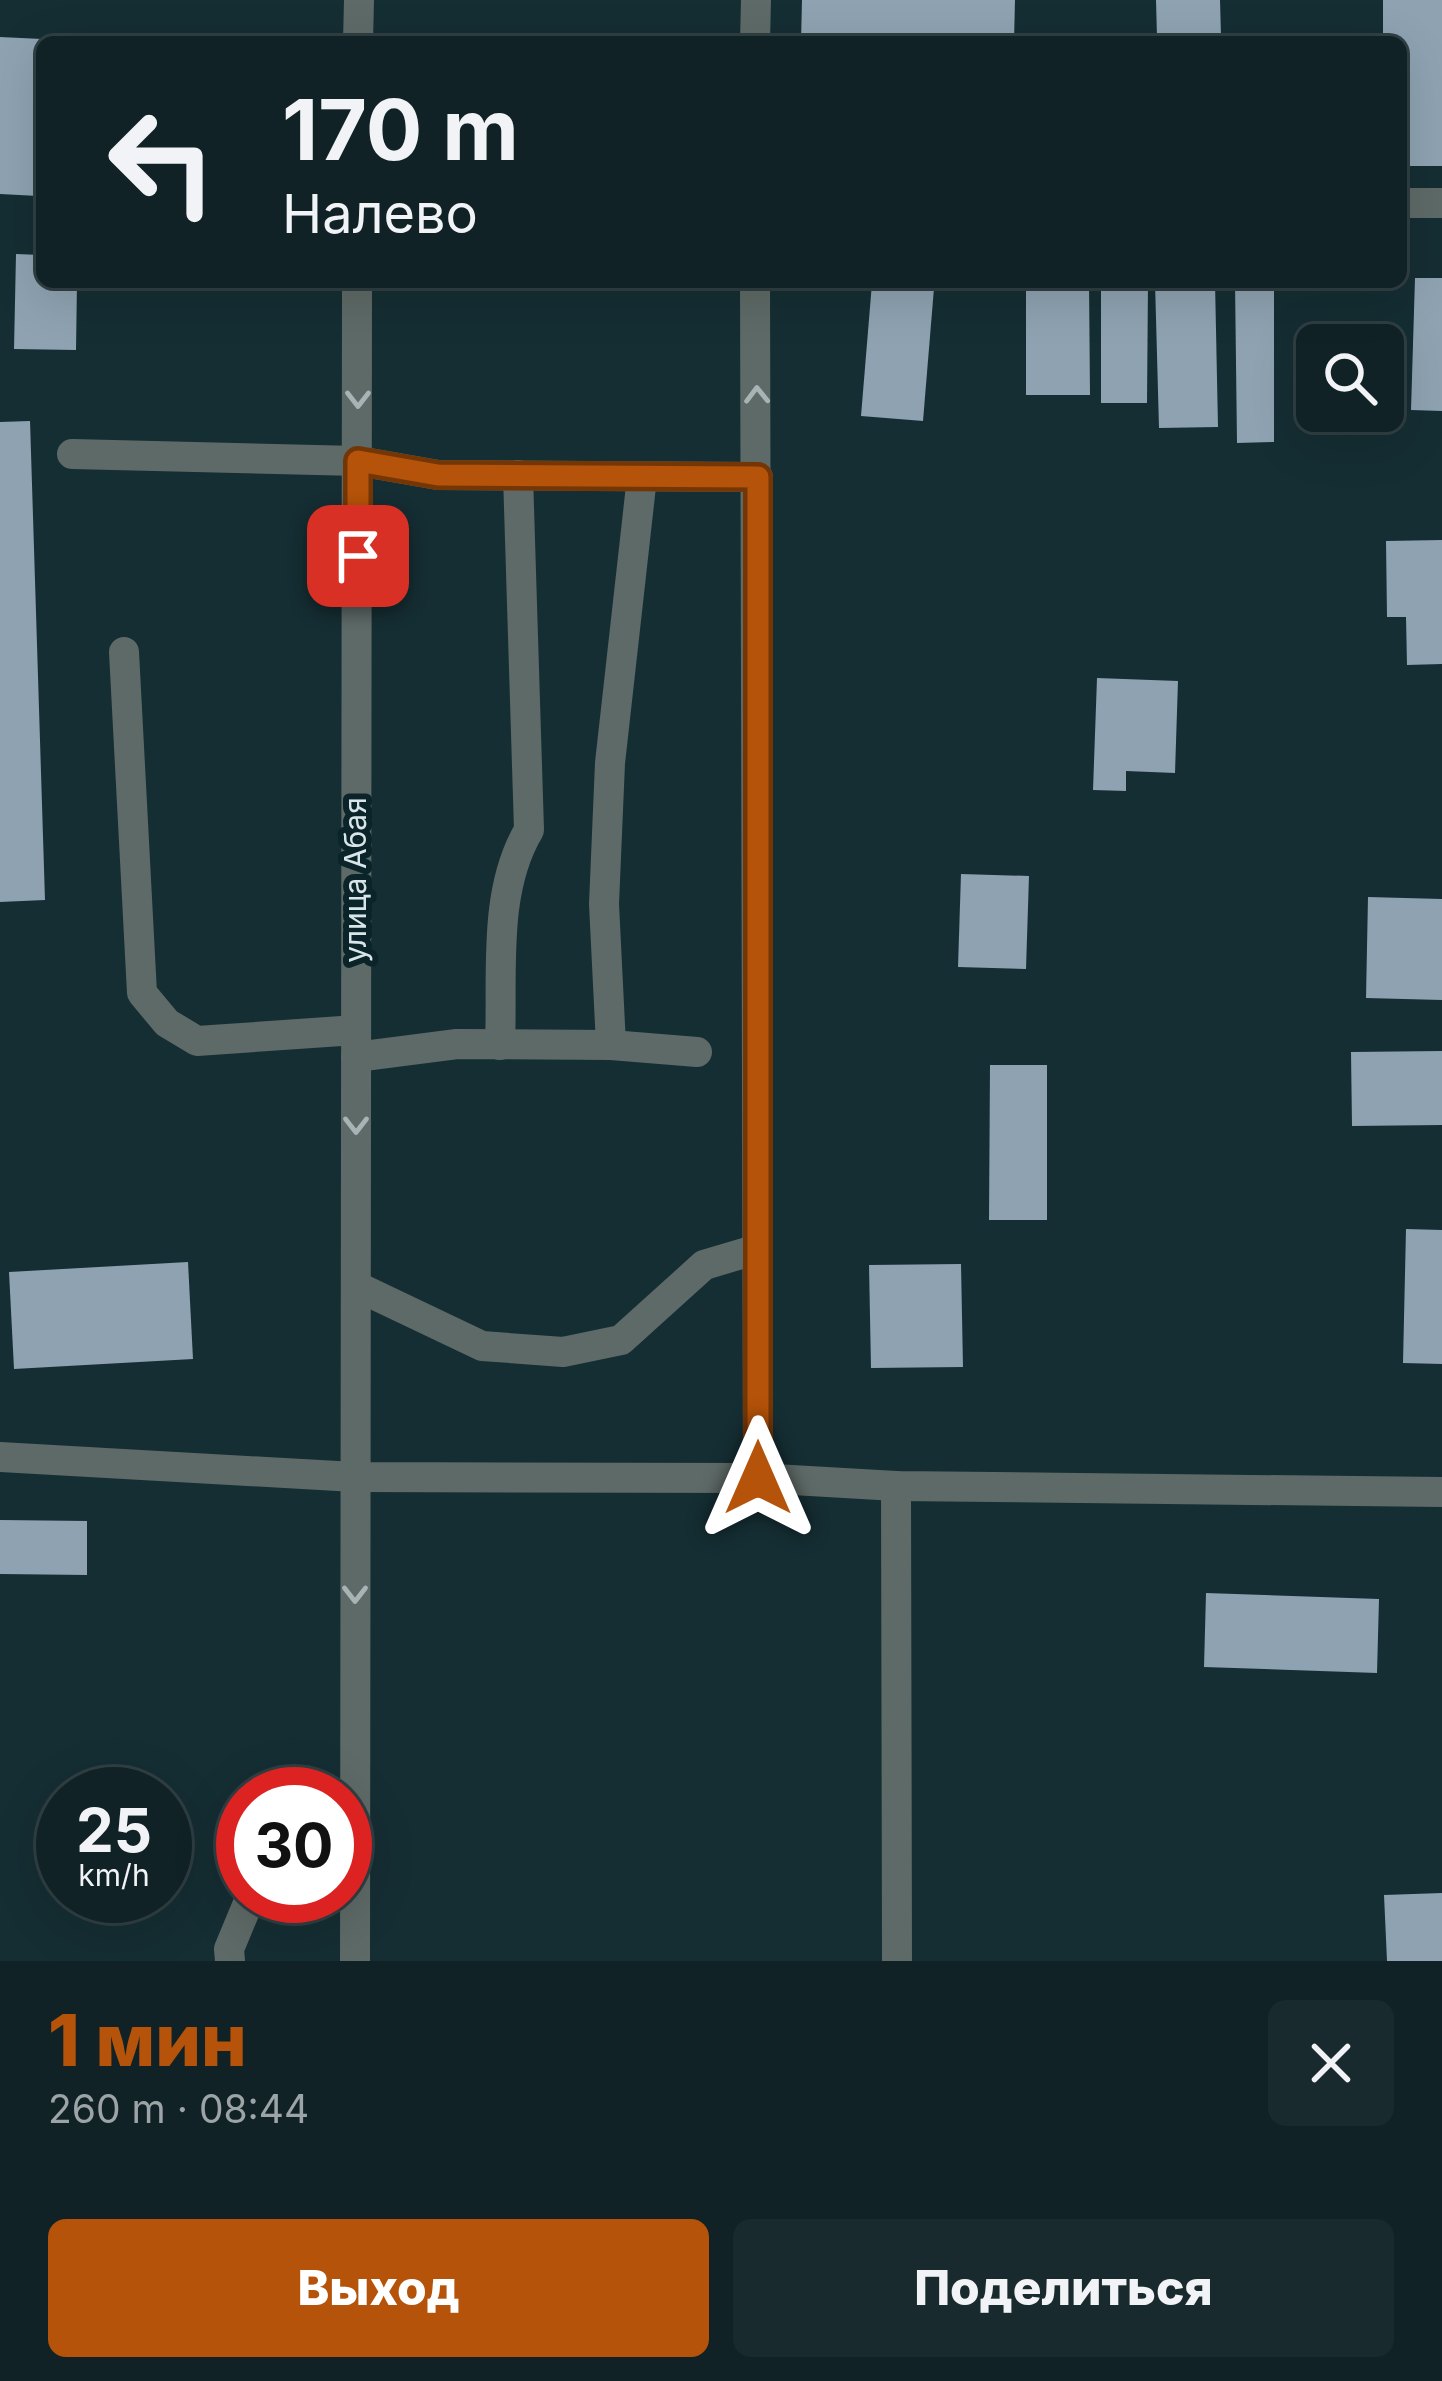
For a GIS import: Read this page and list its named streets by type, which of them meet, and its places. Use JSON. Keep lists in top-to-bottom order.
{
  "streets": {
    "street": ["улица Абая"]
  },
  "one_way": ["улица Абая"],
  "page": {
    "turn": ["170 m", "Налево"],
    "speed": "25 km/h",
    "limit": "30",
    "heading": ["1 мин", "260 m · 08:44"],
    "buttons": ["Выход", "Поделиться"]
  }
}
